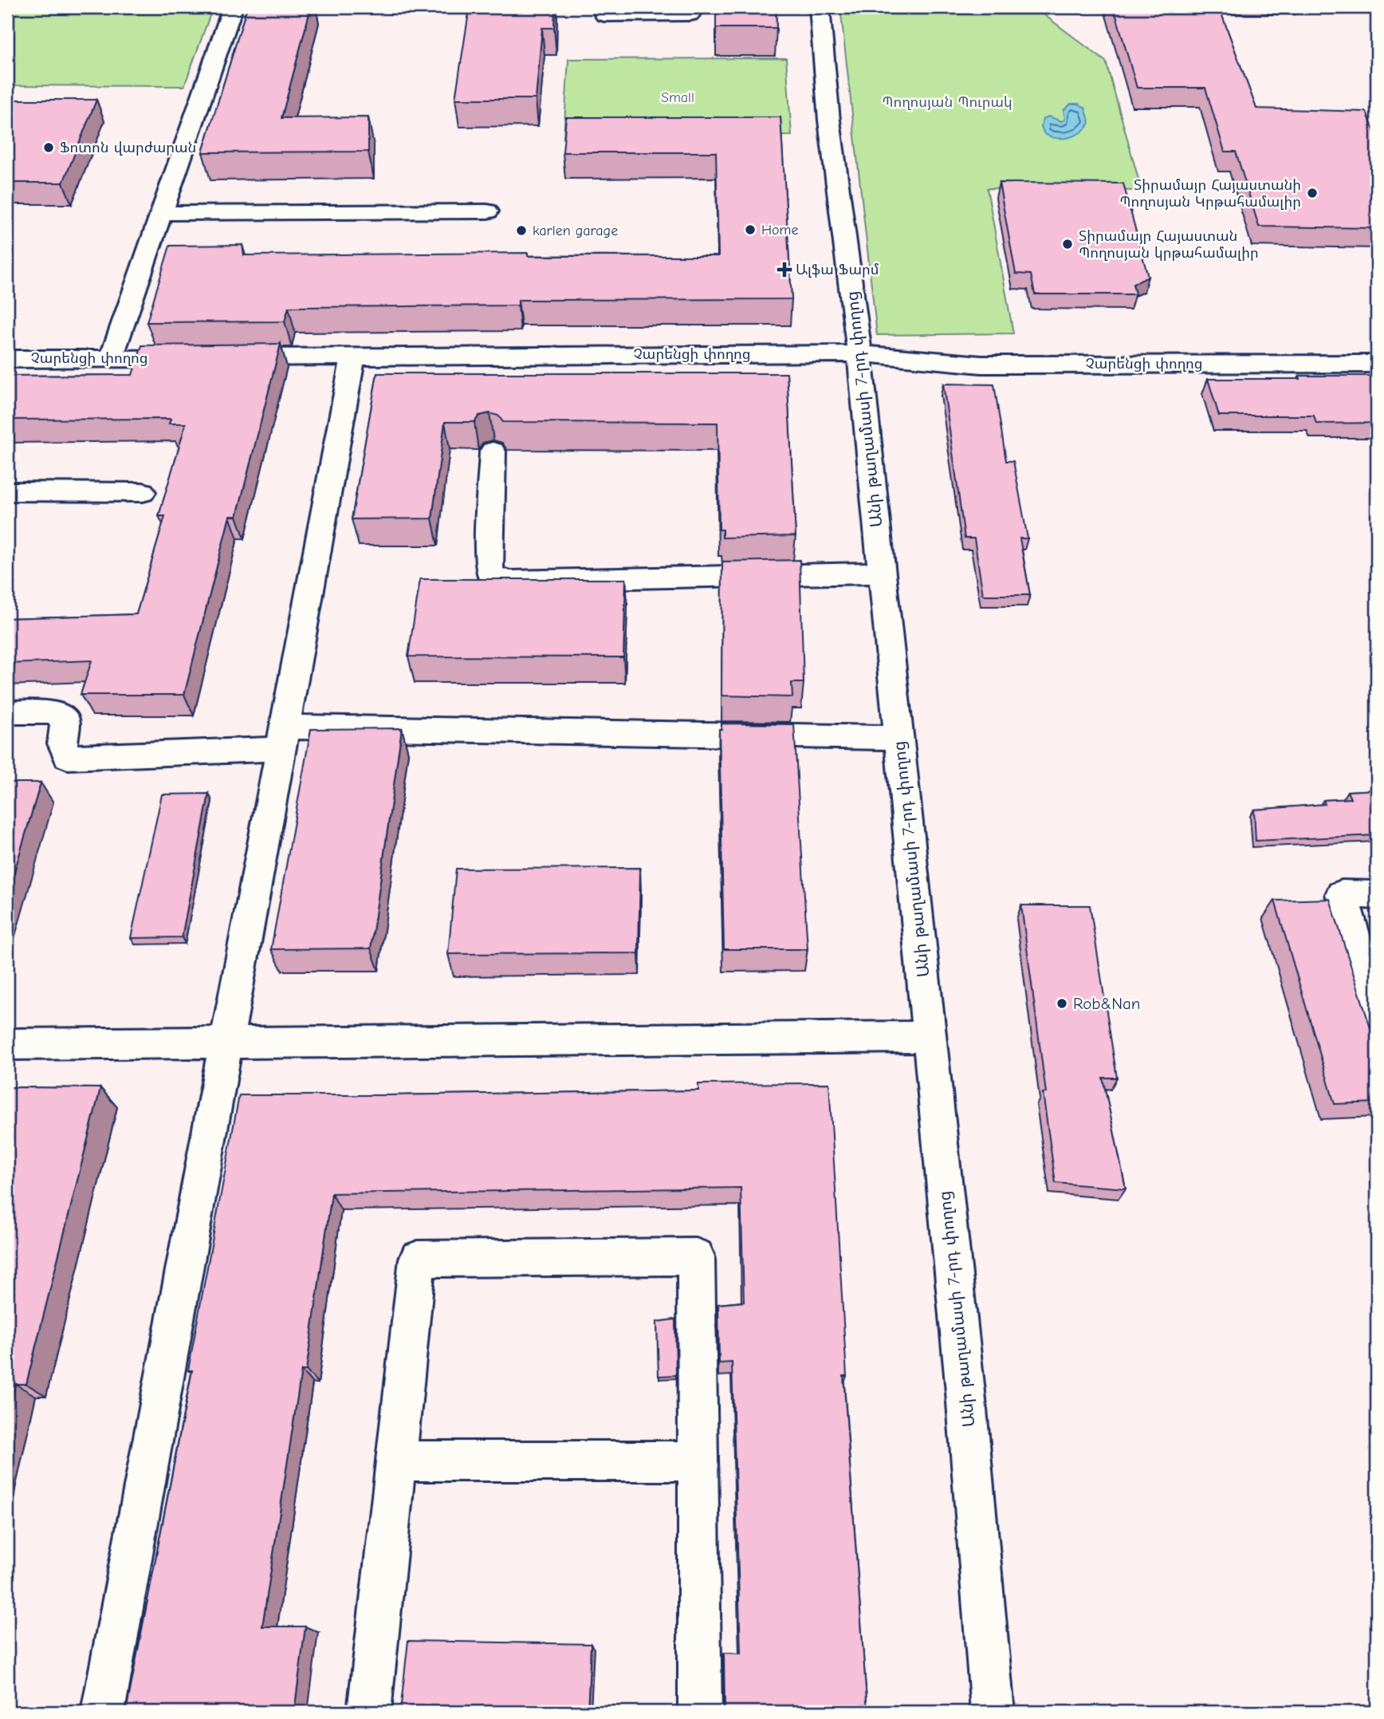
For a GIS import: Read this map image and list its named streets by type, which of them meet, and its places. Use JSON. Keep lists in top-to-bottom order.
{
  "streets": {
    "street": ["Չարենցի փողոց", "Անի թաղամասի 7-րդ փողոց"]
  },
  "crossings": [
    ["Չարենցի փողոց", "Անի թաղամասի 7-րդ փողոց"]
  ],
  "parks": ["Small", "Պողոսյան Պուրակ"],
  "places": {
    "other": [
      "Ֆոտոն վարժարան",
      "Տիրամայր Հայաստանի Պողոսյան Կրթահամալիր",
      "Home",
      "karlen garage",
      "Տիրամայր Հայաստան Պողոսյան կրթահամալիր",
      "Rob&Nan"
    ],
    "health": ["Ալֆա Ֆարմ"]
  }
}
